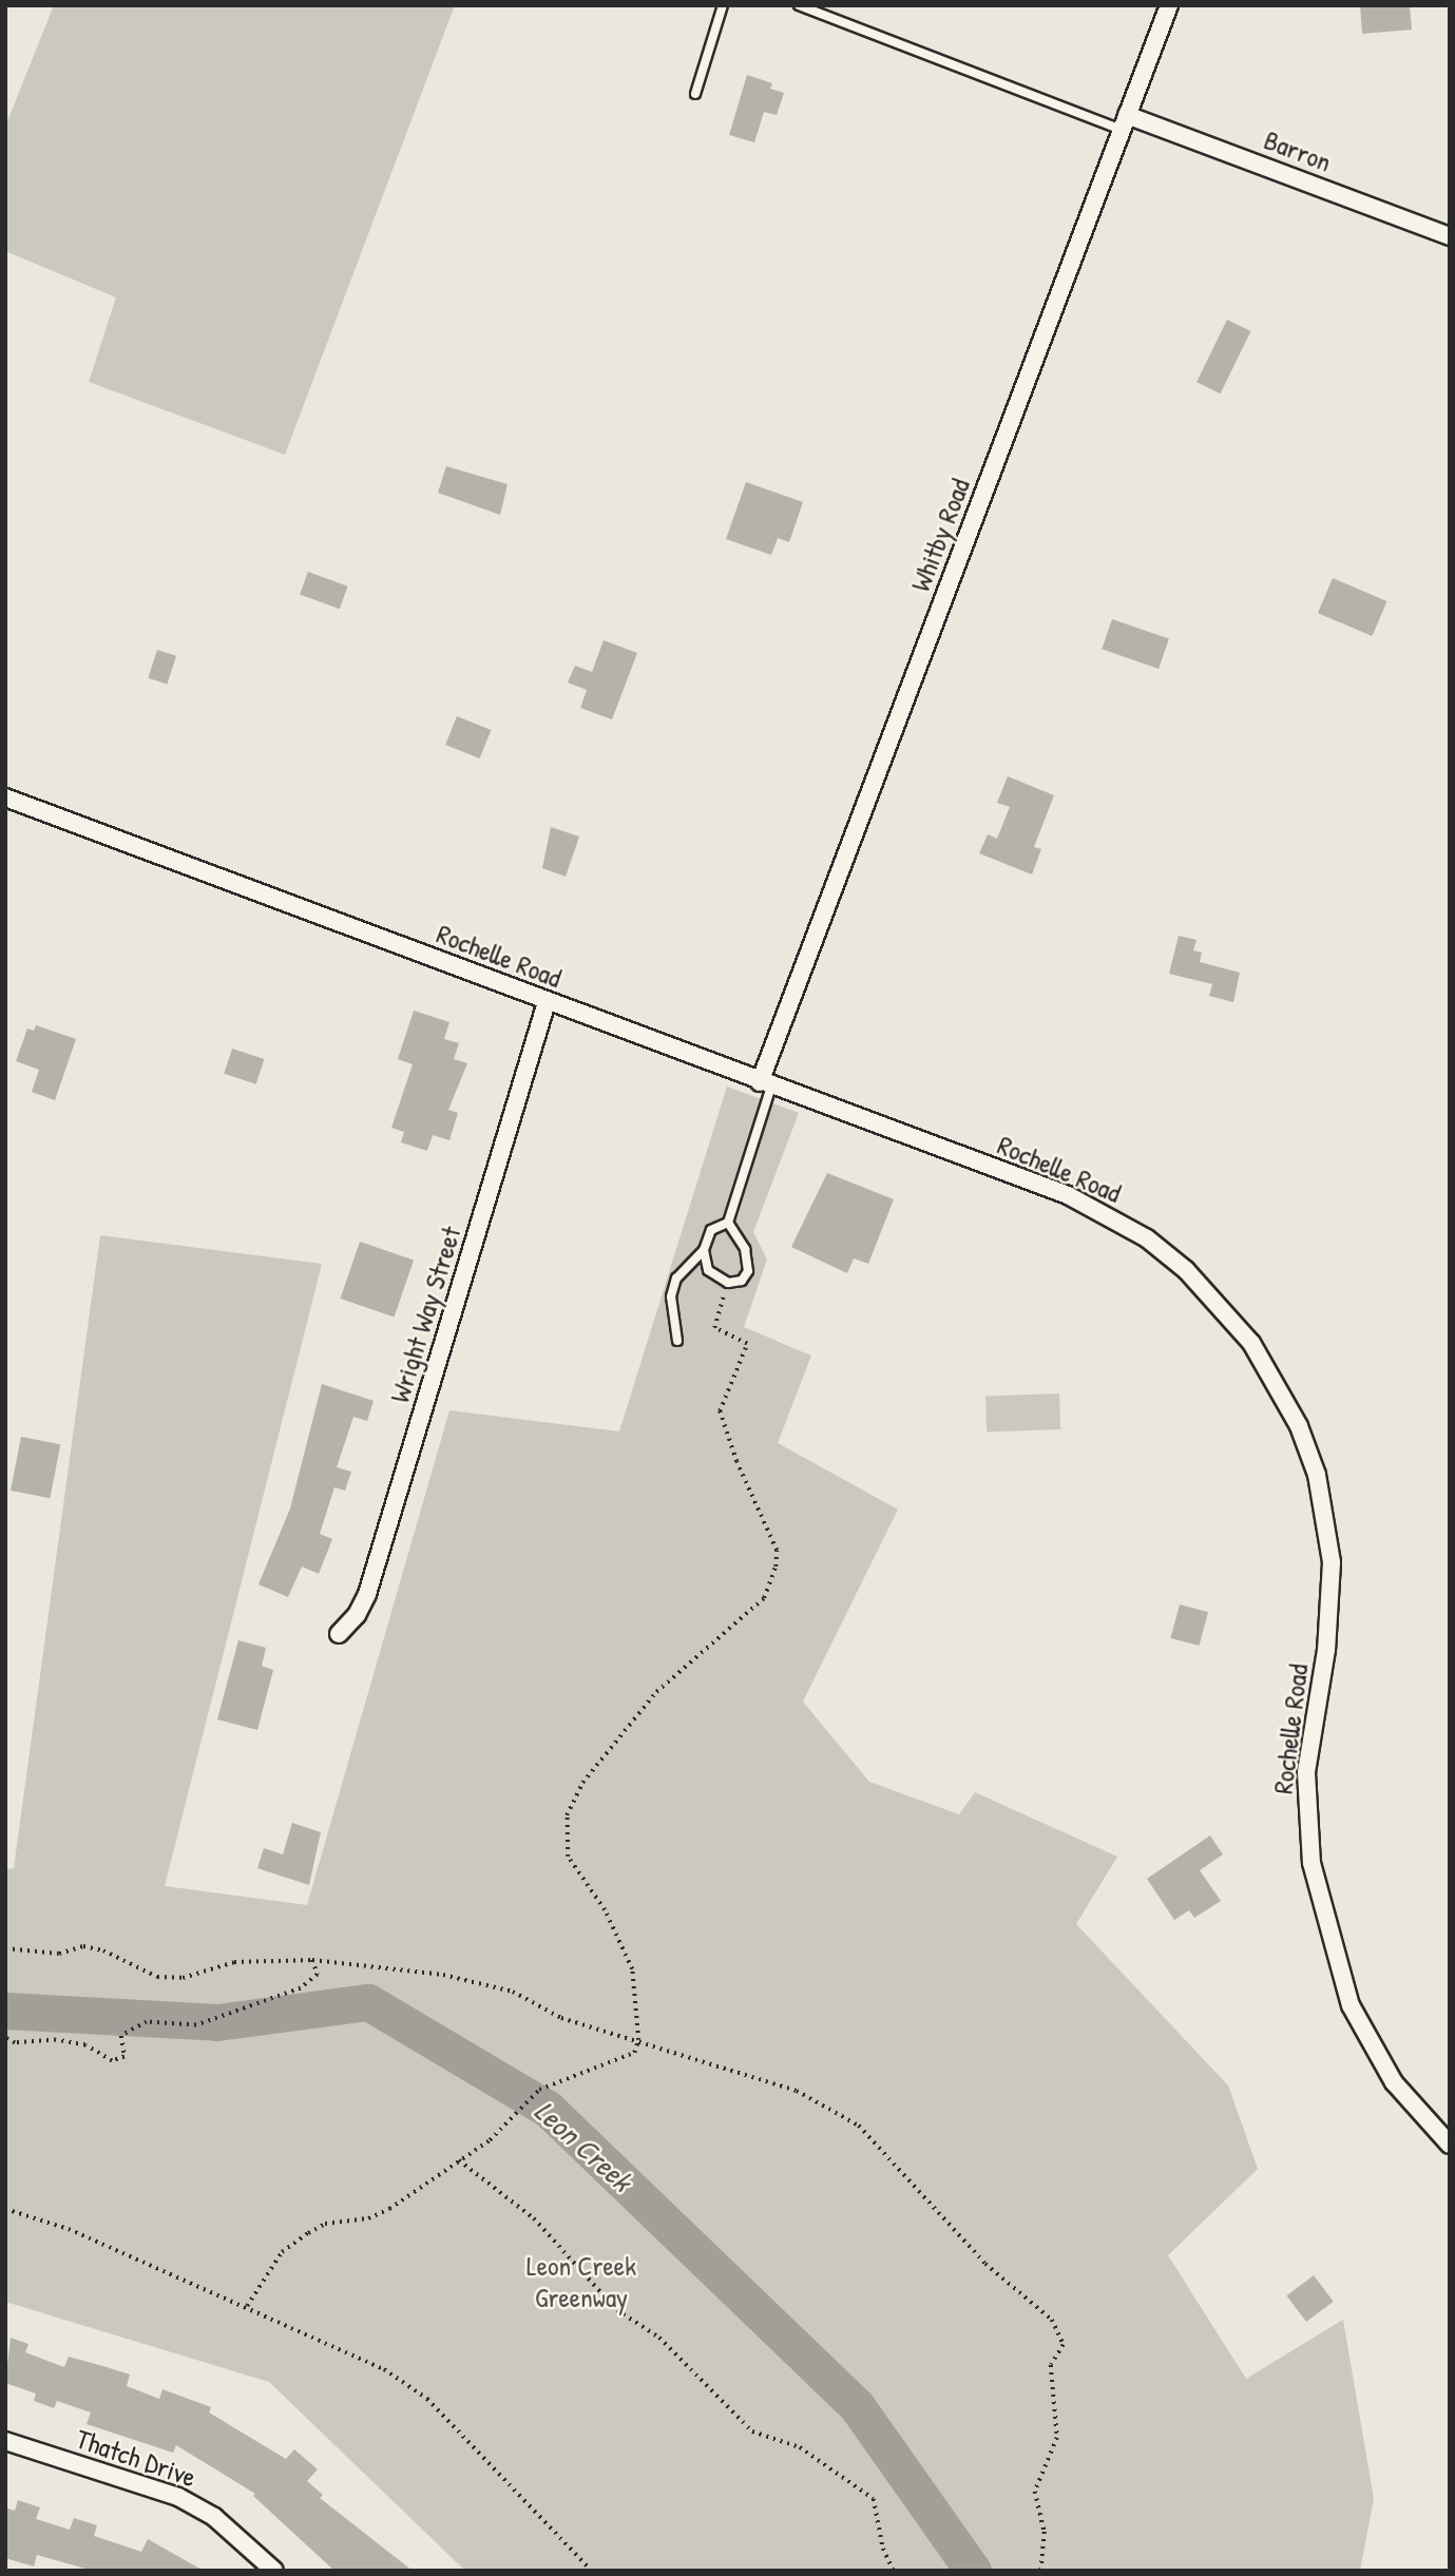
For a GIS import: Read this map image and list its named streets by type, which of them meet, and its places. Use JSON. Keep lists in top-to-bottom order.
{
  "streets": {
    "street": [
      "Barron",
      "Whitby Road",
      "Rochelle Road",
      "Wright Way Street",
      "Thatch Drive"
    ]
  },
  "crossings": [
    ["Barron", "Whitby Road"],
    ["Whitby Road", "Rochelle Road"],
    ["Rochelle Road", "Wright Way Street"]
  ],
  "water": ["Leon Creek"],
  "parks": ["Leon Creek Greenway"]
}
